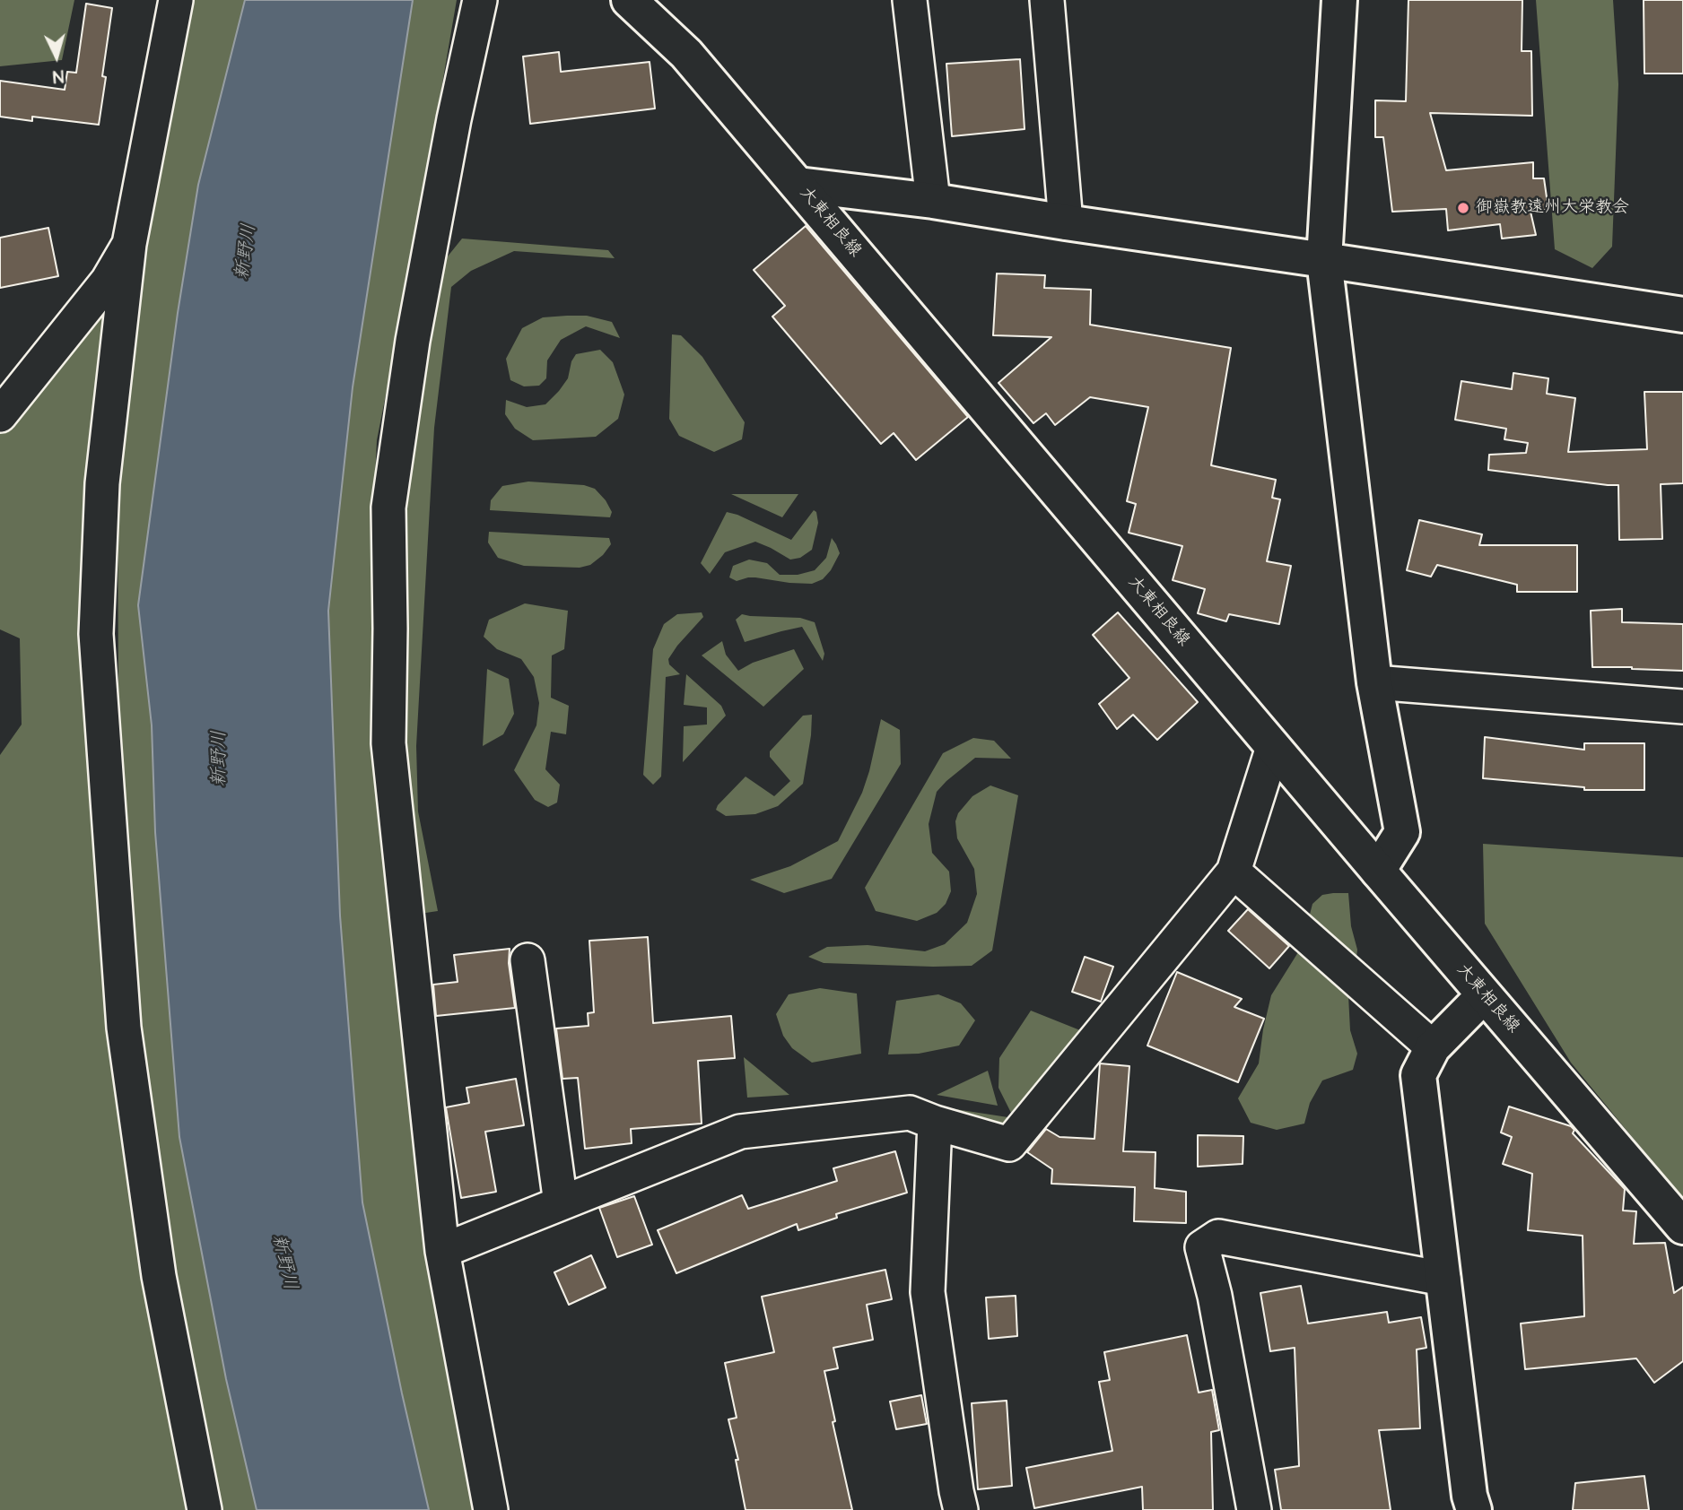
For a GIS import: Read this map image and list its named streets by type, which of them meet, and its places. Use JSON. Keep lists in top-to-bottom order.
{
  "streets": {
    "street": ["大東相良線"]
  },
  "water": ["新野川"],
  "places": ["御嶽教遠州大栄教会"],
  "north": "bottom"
}
